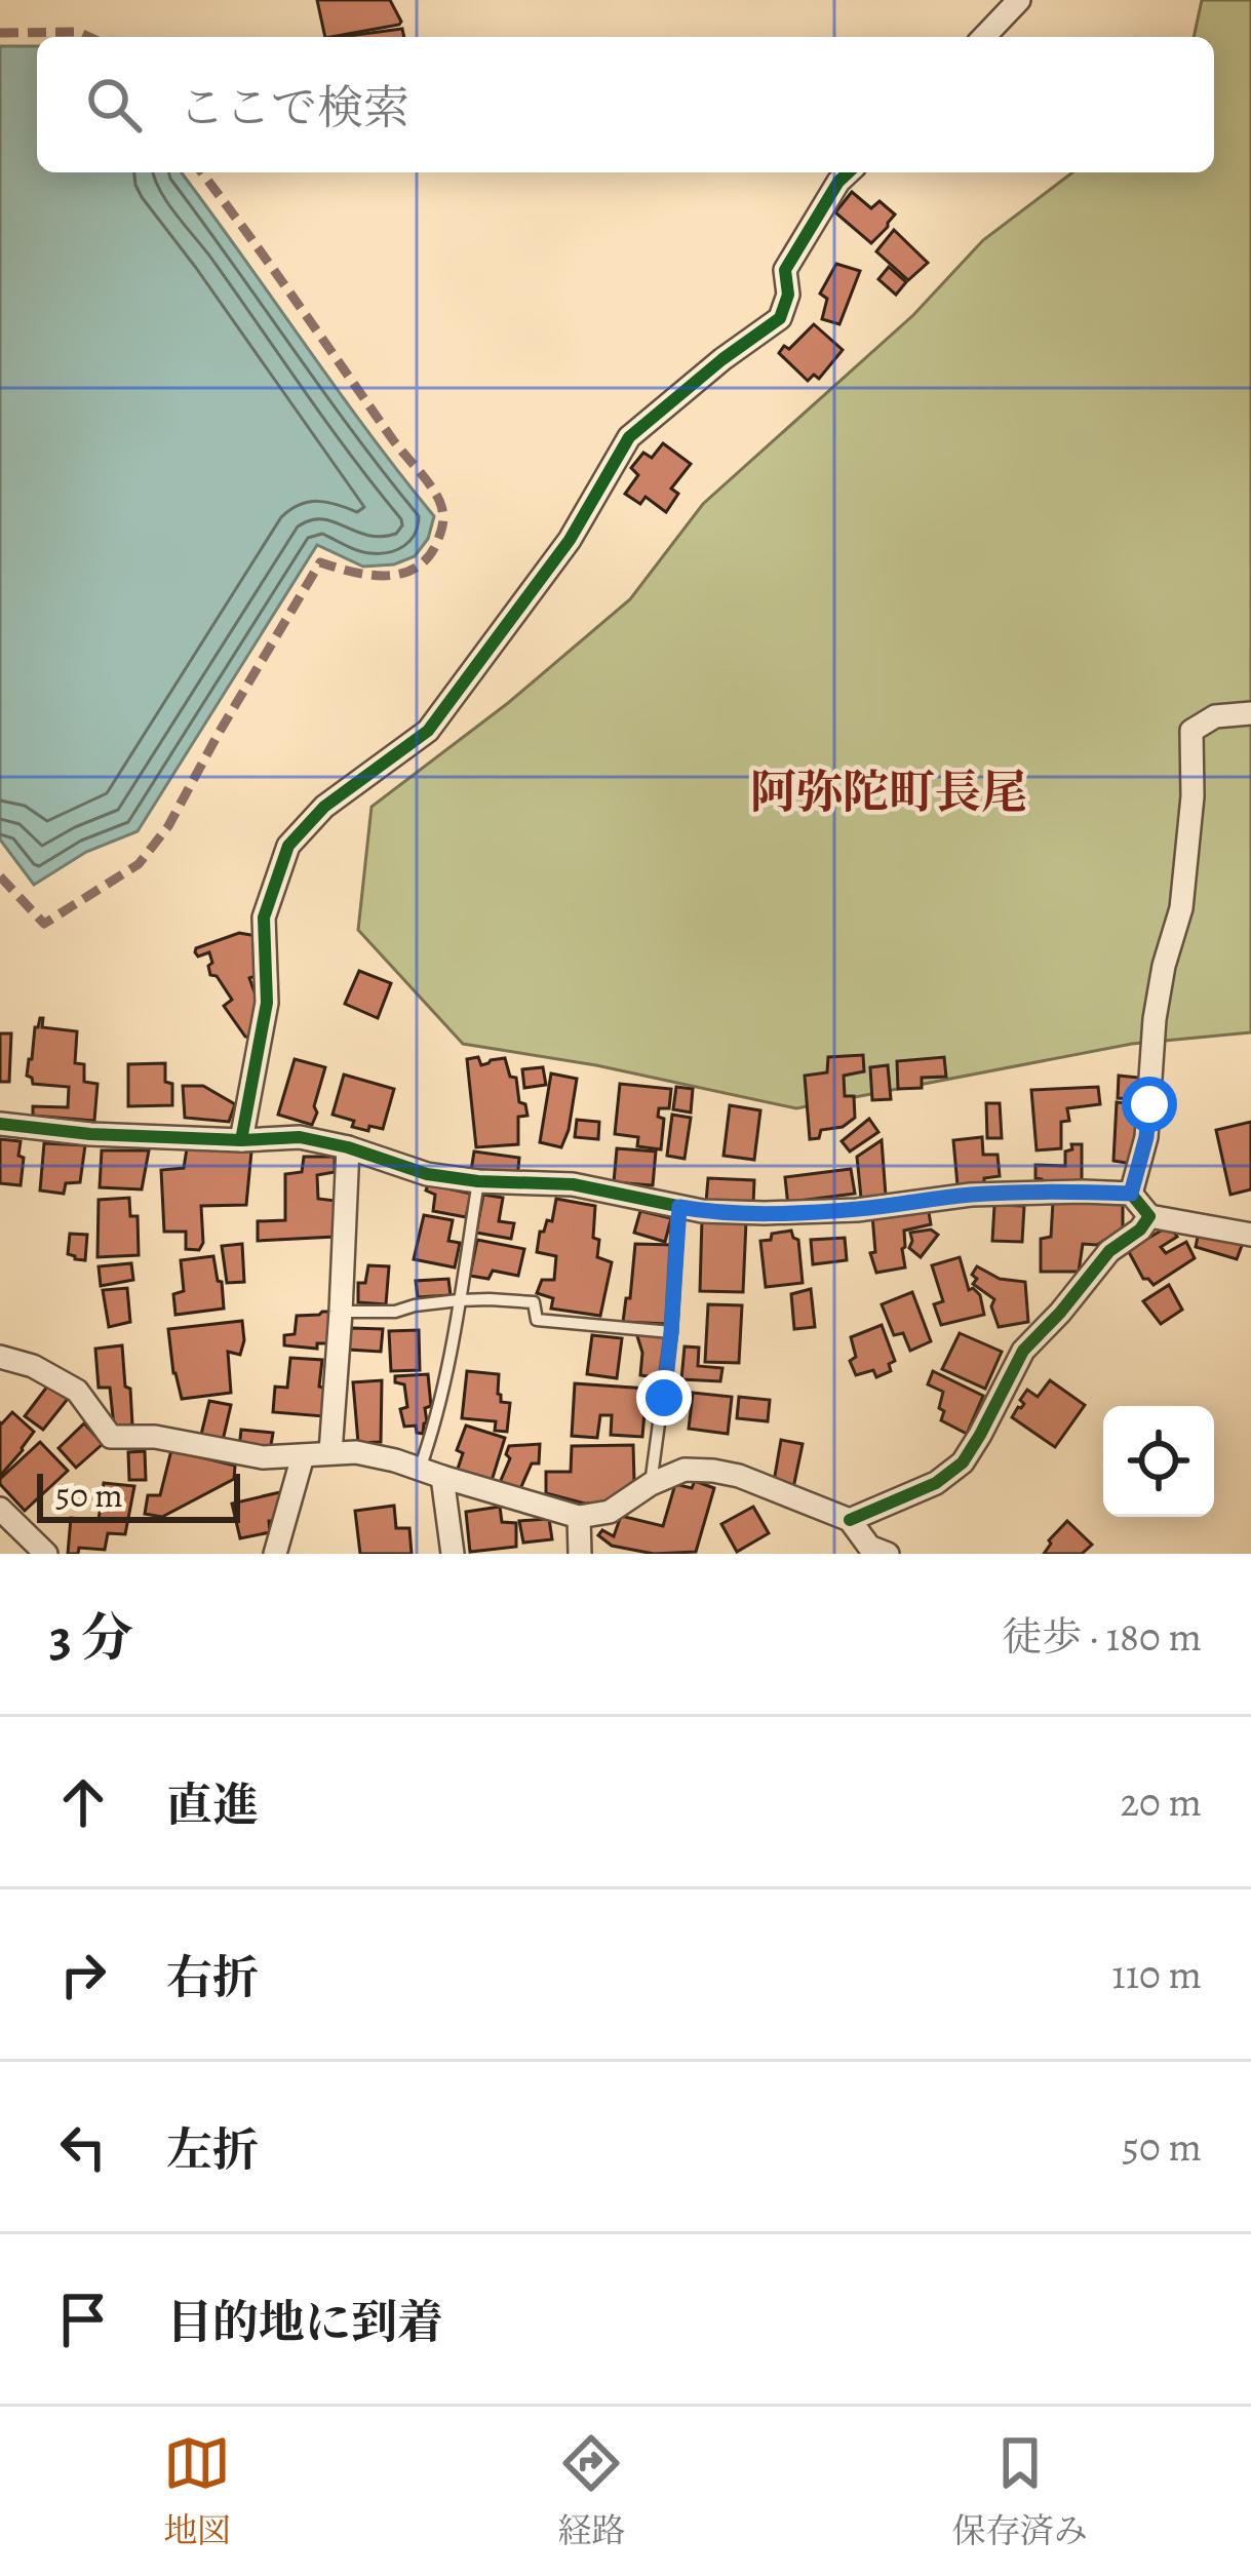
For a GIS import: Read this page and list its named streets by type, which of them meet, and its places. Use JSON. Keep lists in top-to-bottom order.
{
  "districts": ["阿弥陀町長尾"],
  "scale_bar": "50 m",
  "page": {
    "search": "ここで検索",
    "scale": "50 m",
    "heading": ["3 分", "徒歩 · 180 m"],
    "list": [
      ["直進", "20 m"],
      ["右折", "110 m"],
      ["左折", "50 m"],
      "目的地に到着"
    ],
    "nav": ["地図", "経路", "保存済み"]
  }
}
